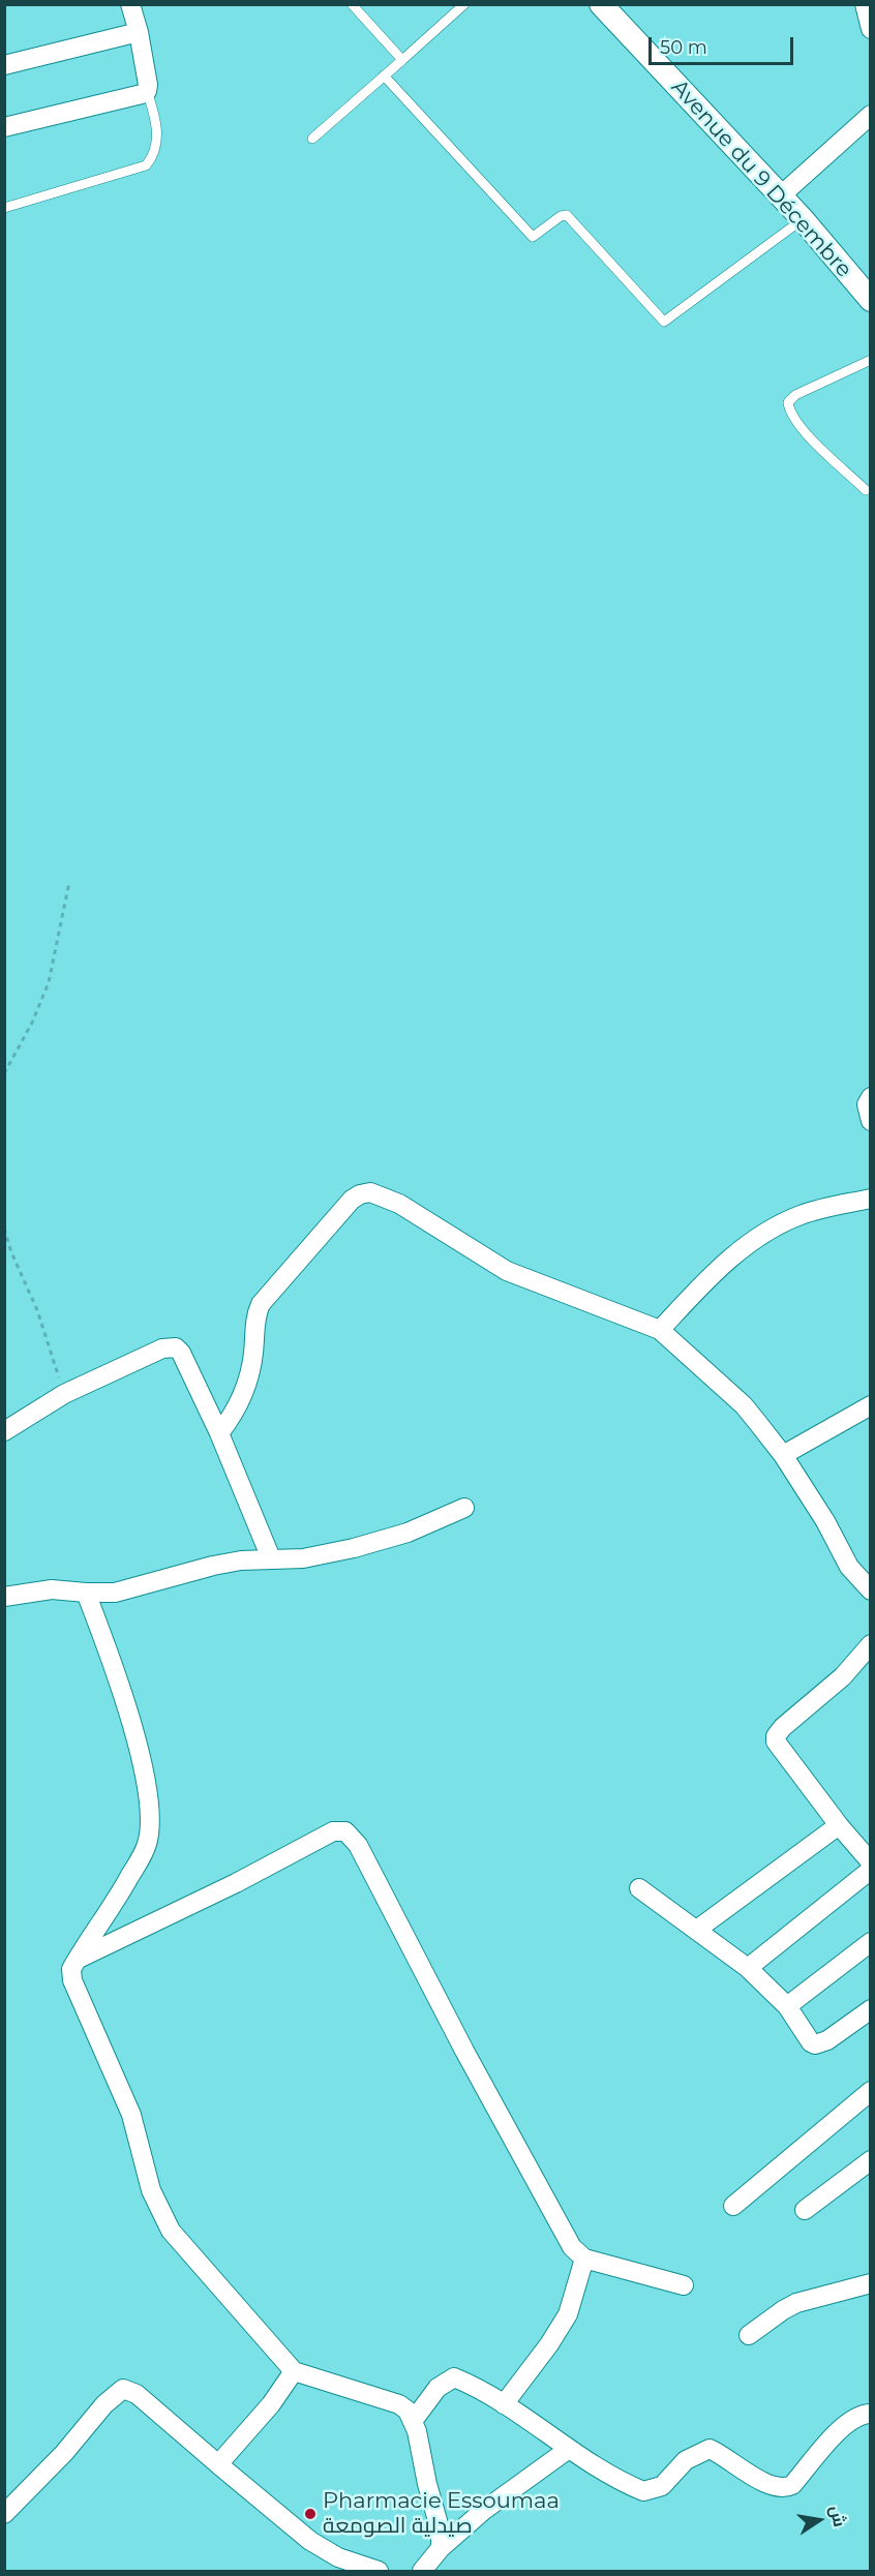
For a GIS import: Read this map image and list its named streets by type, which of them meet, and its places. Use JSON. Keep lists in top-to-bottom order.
{
  "streets": {
    "street": ["Avenue du 9 Décembre"]
  },
  "places": ["Pharmacie Essoumaa صيدلية الصومعة"],
  "scale_bar": "50 m",
  "north": "right"
}
